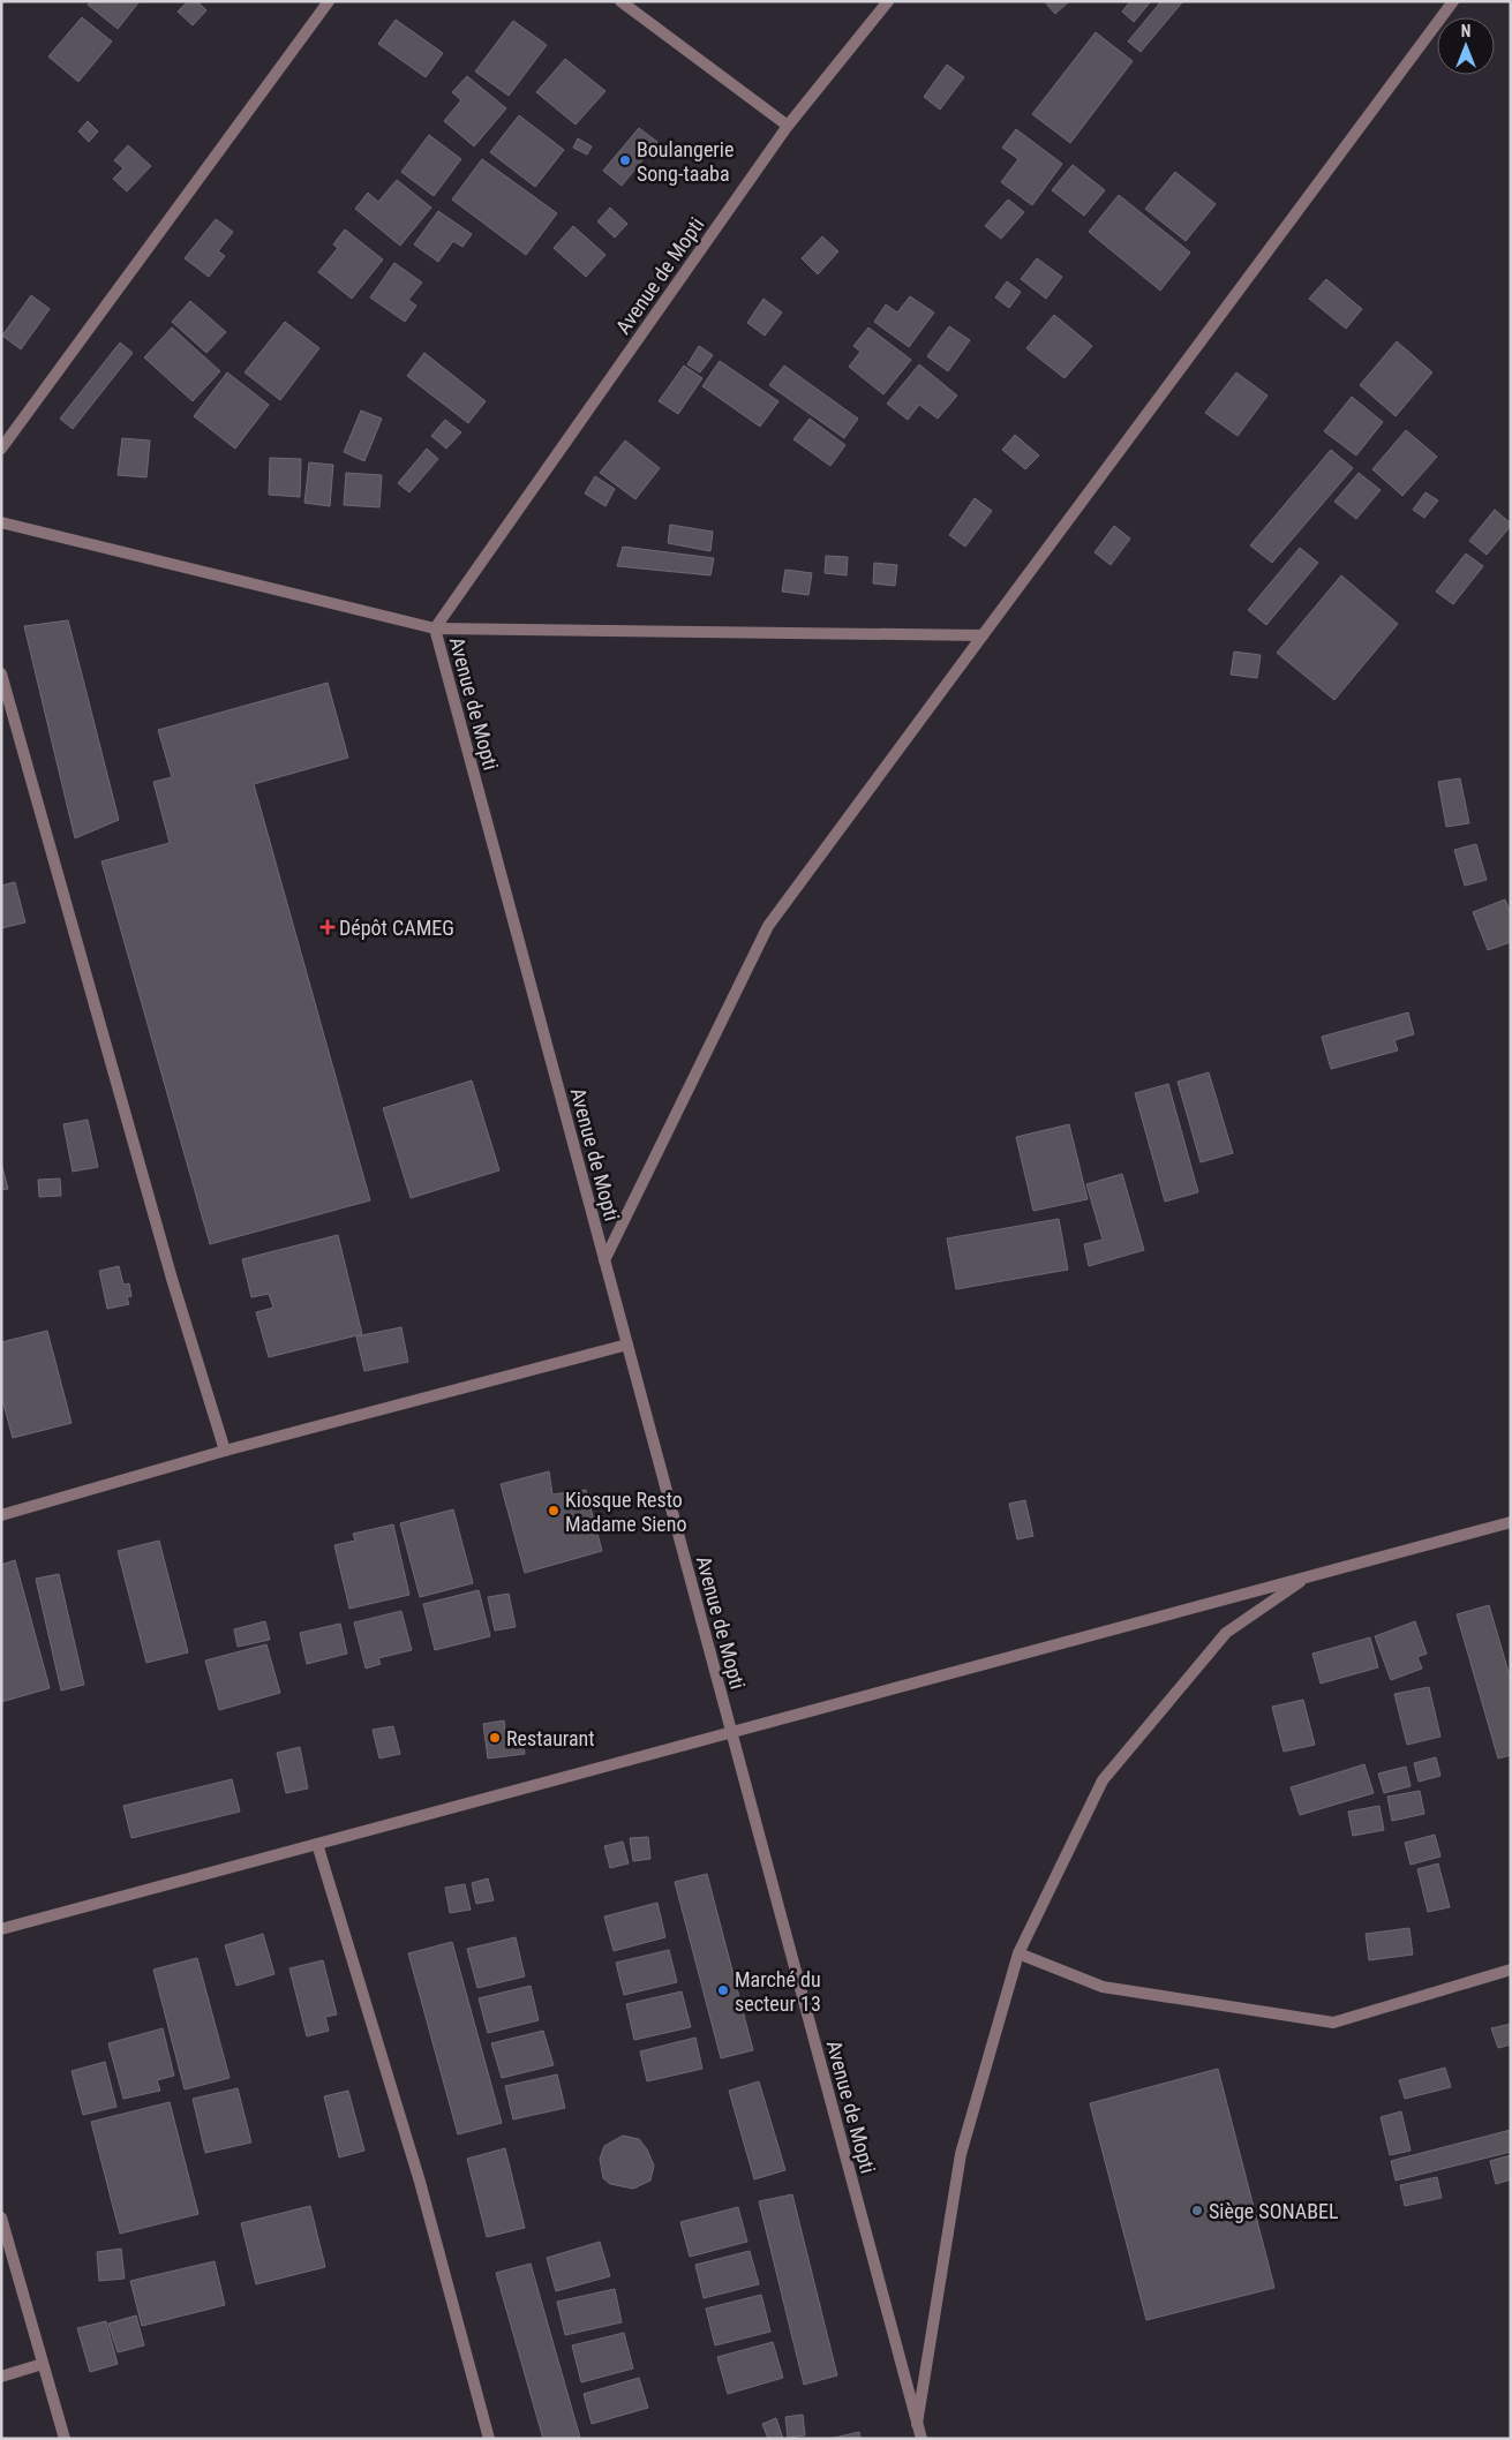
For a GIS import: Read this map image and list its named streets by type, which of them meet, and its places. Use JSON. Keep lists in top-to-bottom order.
{
  "streets": {
    "street": ["Avenue de Mopti"]
  },
  "places": {
    "other": [
      "Boulangerie Song-taaba",
      "Kiosque Resto Madame Sieno",
      "Restaurant",
      "Marché du secteur 13",
      "Siège SONABEL"
    ],
    "health": ["Dépôt CAMEG"]
  },
  "north": "top"
}
